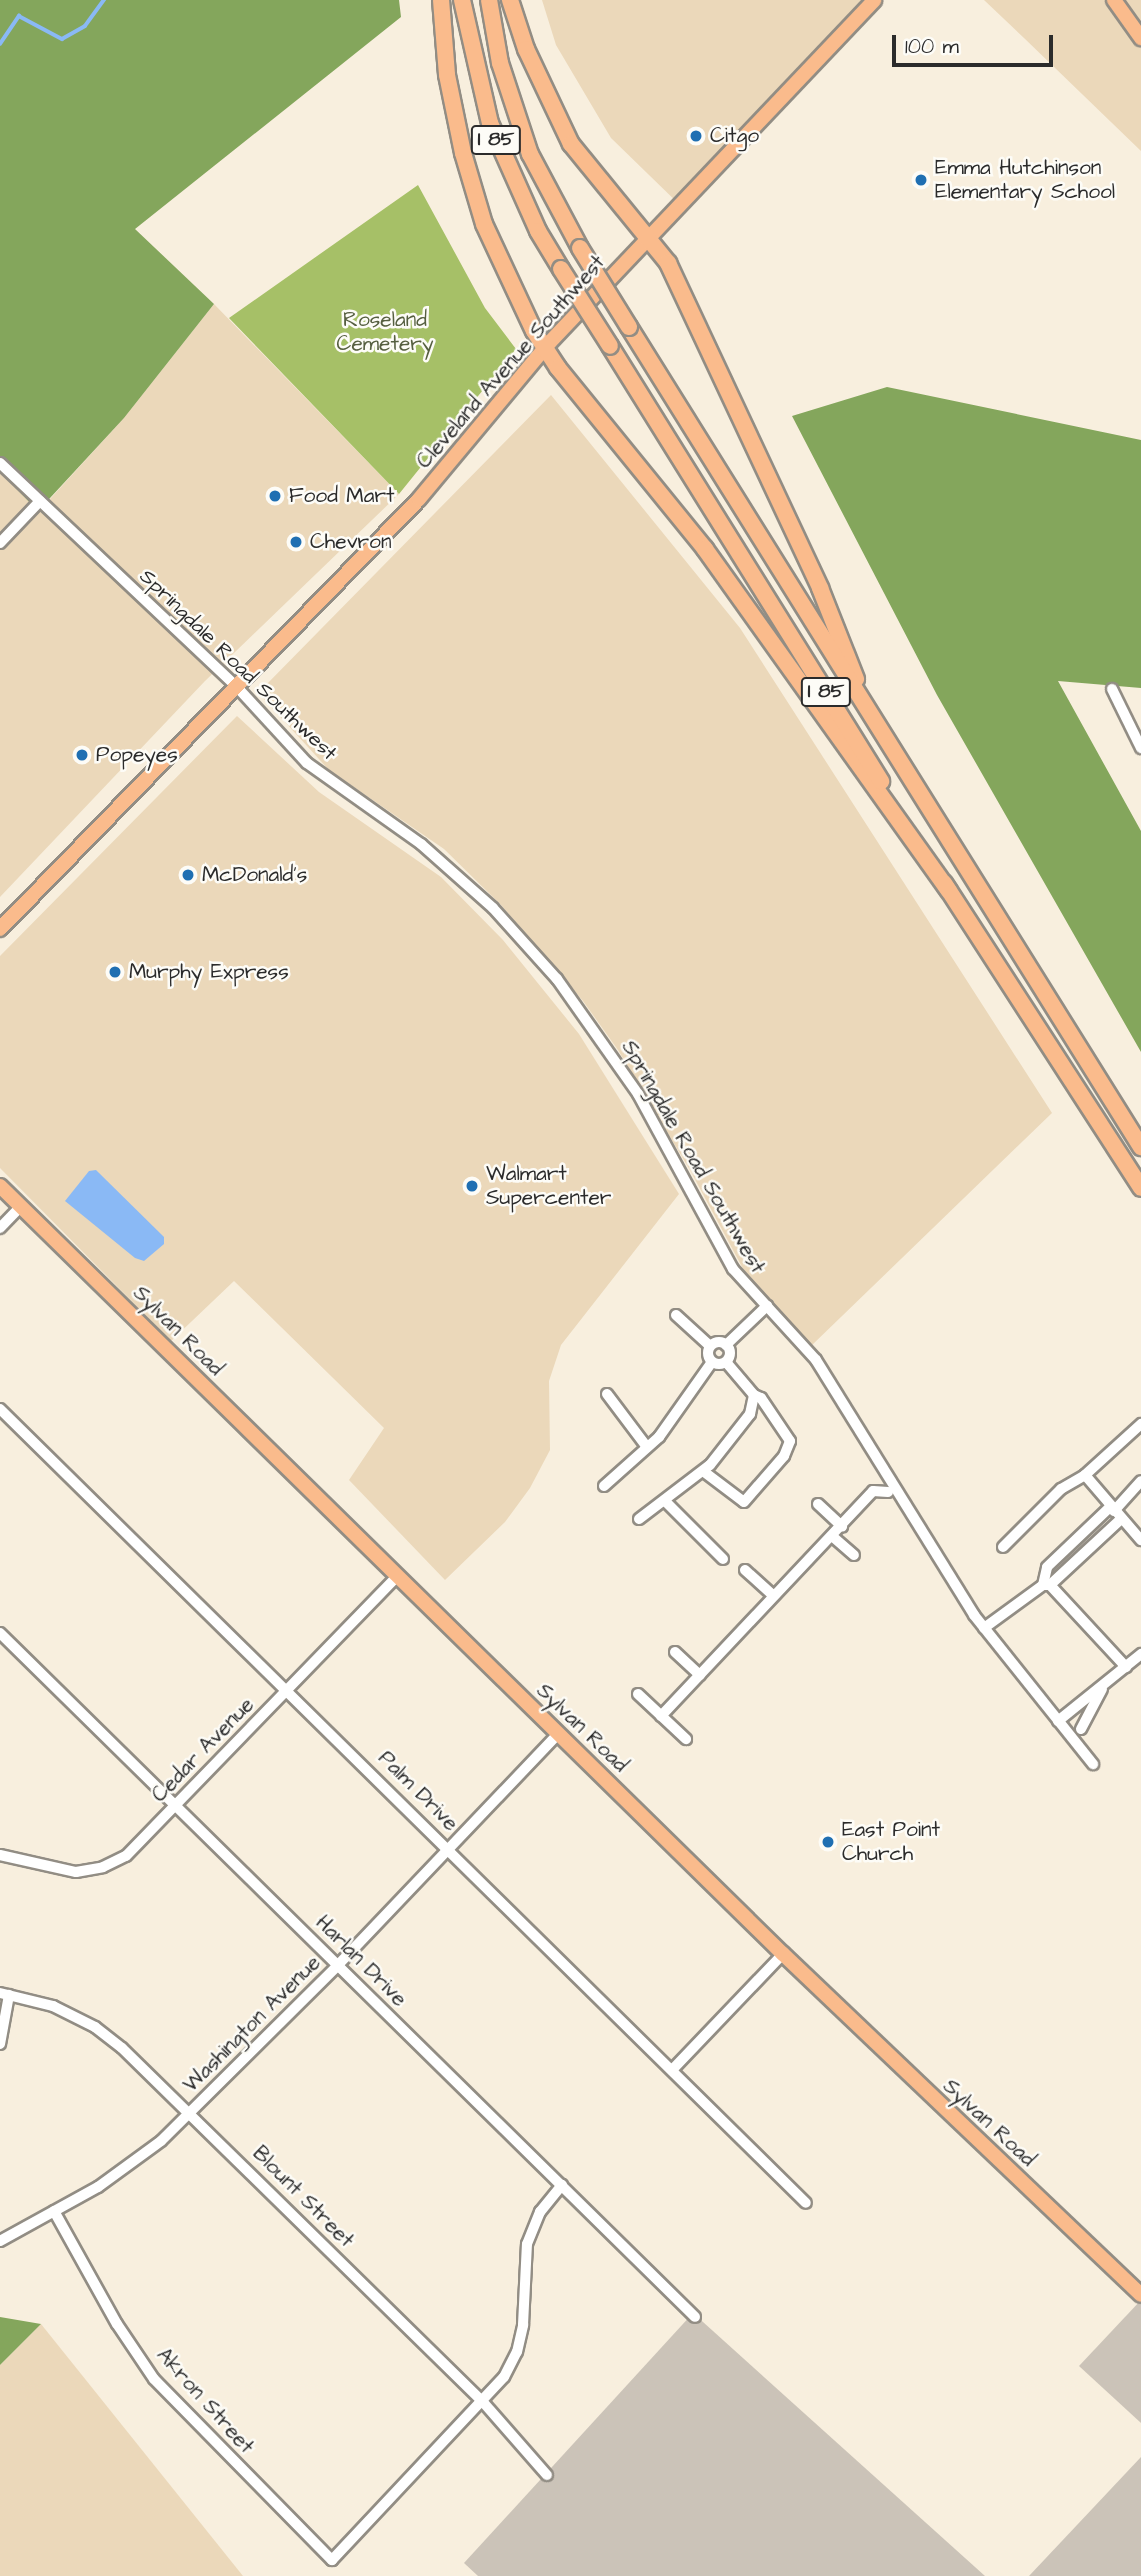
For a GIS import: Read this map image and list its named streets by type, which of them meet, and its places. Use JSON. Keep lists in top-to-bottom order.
{
  "streets": {
    "highway": ["I 85"],
    "main road": ["Cleveland Avenue Southwest", "Sylvan Road"],
    "street": [
      "Springdale Road Southwest",
      "Cedar Avenue",
      "Palm Drive",
      "Harlan Drive",
      "Washington Avenue",
      "Blount Street",
      "Akron Street"
    ]
  },
  "crossings": [
    ["Cleveland Avenue Southwest", "Springdale Road Southwest"],
    ["Sylvan Road", "Cedar Avenue"],
    ["Sylvan Road", "Washington Avenue"],
    ["Cedar Avenue", "Palm Drive"],
    ["Cedar Avenue", "Harlan Drive"],
    ["Palm Drive", "Washington Avenue"],
    ["Harlan Drive", "Washington Avenue"],
    ["Washington Avenue", "Blount Street"],
    ["Washington Avenue", "Akron Street"],
    ["Blount Street", "Akron Street"]
  ],
  "parks": ["Roseland Cemetery"],
  "places": [
    "Citgo",
    "Emma Hutchinson Elementary School",
    "Food Mart",
    "Chevron",
    "Popeyes",
    "McDonald's",
    "Murphy Express",
    "Walmart Supercenter",
    "East Point Church"
  ],
  "scale_bar": "100 m"
}
